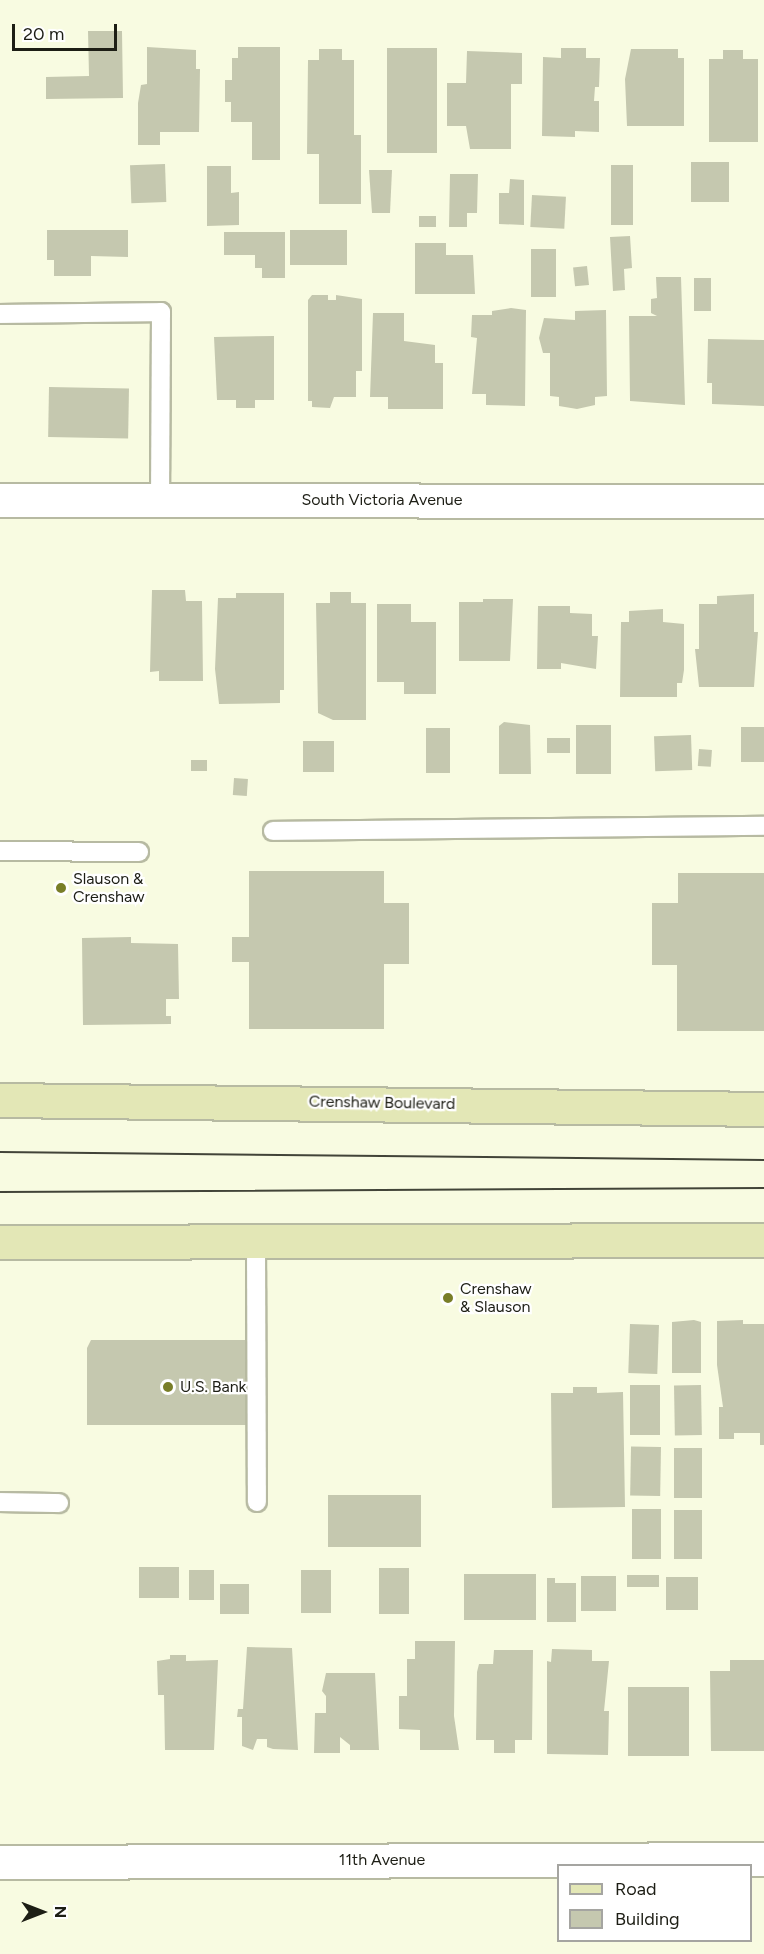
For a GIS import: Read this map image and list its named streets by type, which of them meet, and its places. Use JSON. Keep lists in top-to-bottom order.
{
  "streets": {
    "main road": ["Crenshaw Boulevard"],
    "street": ["South Victoria Avenue", "11th Avenue"]
  },
  "places": ["Slauson & Crenshaw", "Crenshaw & Slauson", "U.S. Bank"],
  "legend": ["Road", "Building"],
  "scale_bar": "20 m",
  "north": "right"
}
